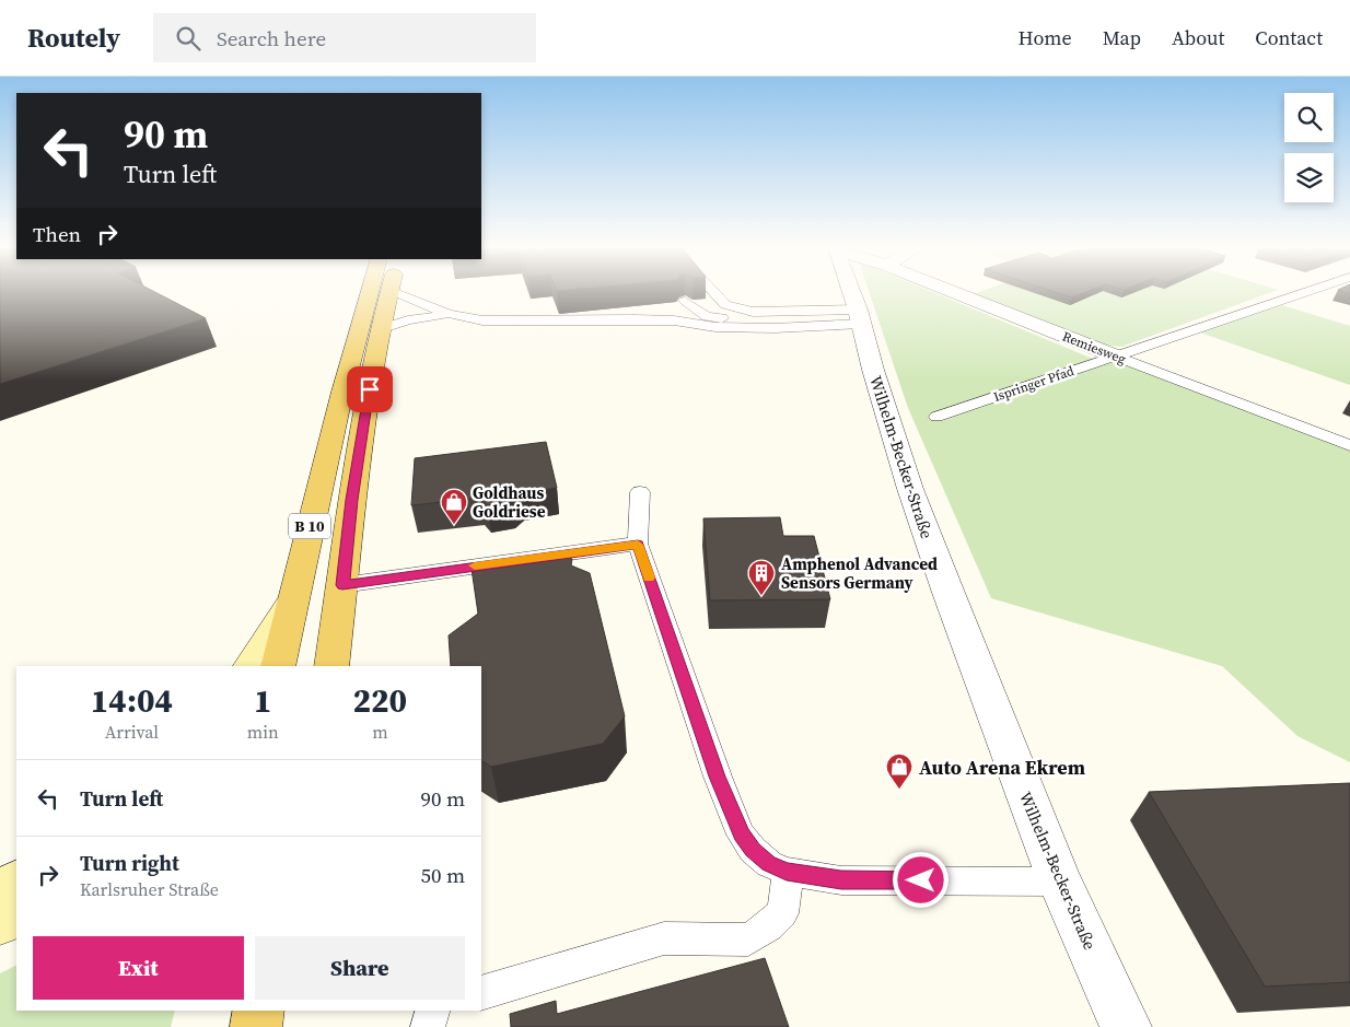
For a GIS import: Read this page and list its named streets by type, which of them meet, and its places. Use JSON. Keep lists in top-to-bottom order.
{
  "streets": {
    "main road": ["B 10"],
    "street": ["Remiesweg", "Wilhelm-Becker-Straße"],
    "lane": ["Ispringer Pfad"]
  },
  "crossings": [
    ["Remiesweg", "Ispringer Pfad"]
  ],
  "places": {
    "shop": ["Goldhaus Goldriese", "Auto Arena Ekrem"],
    "building": ["Amphenol Advanced Sensors Germany"]
  },
  "page": {
    "header": "Routely",
    "search": "Search here",
    "nav": [
      "Home",
      "Map",
      "About",
      "Contact"
    ],
    "turn": ["90 m", "Turn left"],
    "then": "Then",
    "eta": [
      "14:04",
      "Arrival",
      "1",
      "min",
      "220",
      "m"
    ],
    "list": [
      {
        "name": "Turn left",
        "value": "90 m"
      },
      {
        "name": "Turn right",
        "note": "Karlsruher Straße",
        "value": "50 m"
      }
    ],
    "buttons": ["Exit", "Share"]
  }
}
